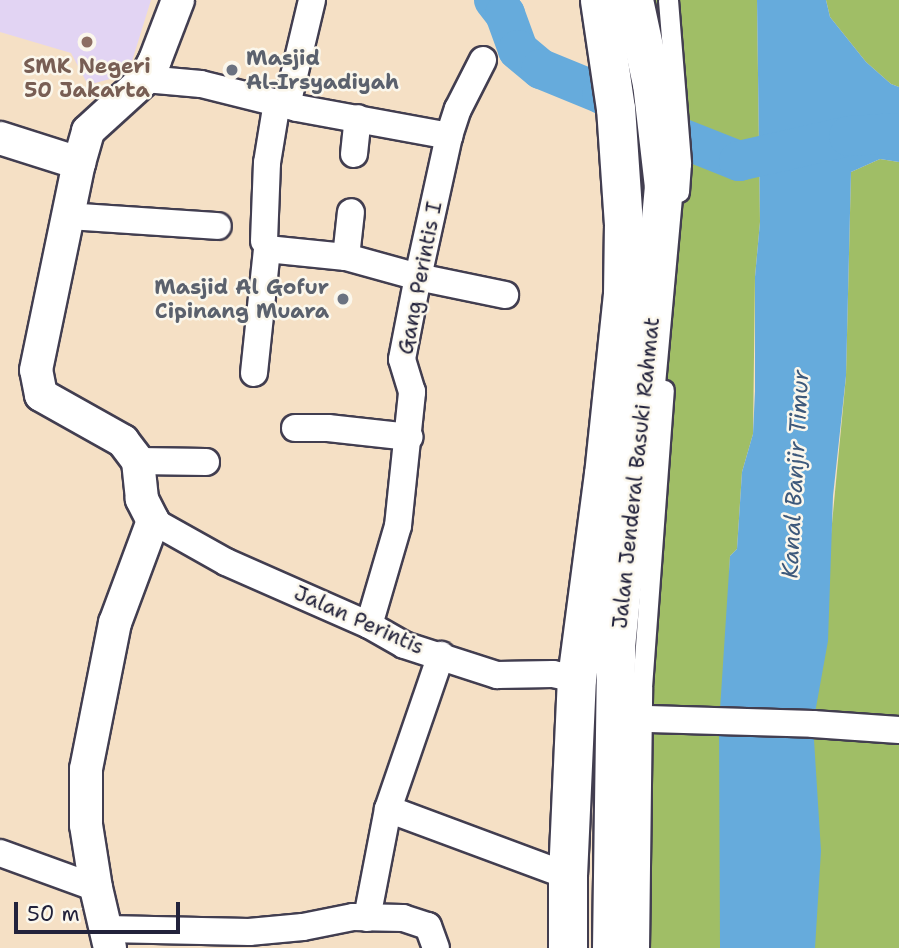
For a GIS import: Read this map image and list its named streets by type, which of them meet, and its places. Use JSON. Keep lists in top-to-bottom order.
{
  "streets": {
    "main road": ["Jalan Jenderal Basuki Rahmat"],
    "street": ["Gang Perintis I", "Jalan Perintis"]
  },
  "crossings": [
    ["Gang Perintis I", "Jalan Perintis"],
    ["Jalan Jenderal Basuki Rahmat", "Jalan Perintis"]
  ],
  "water": ["Kanal Banjir Timur"],
  "places": ["SMK Negeri 50 Jakarta", "Masjid Al-Irsyadiyah", "Masjid Al Gofur Cipinang Muara"],
  "scale_bar": "50 m"
}
